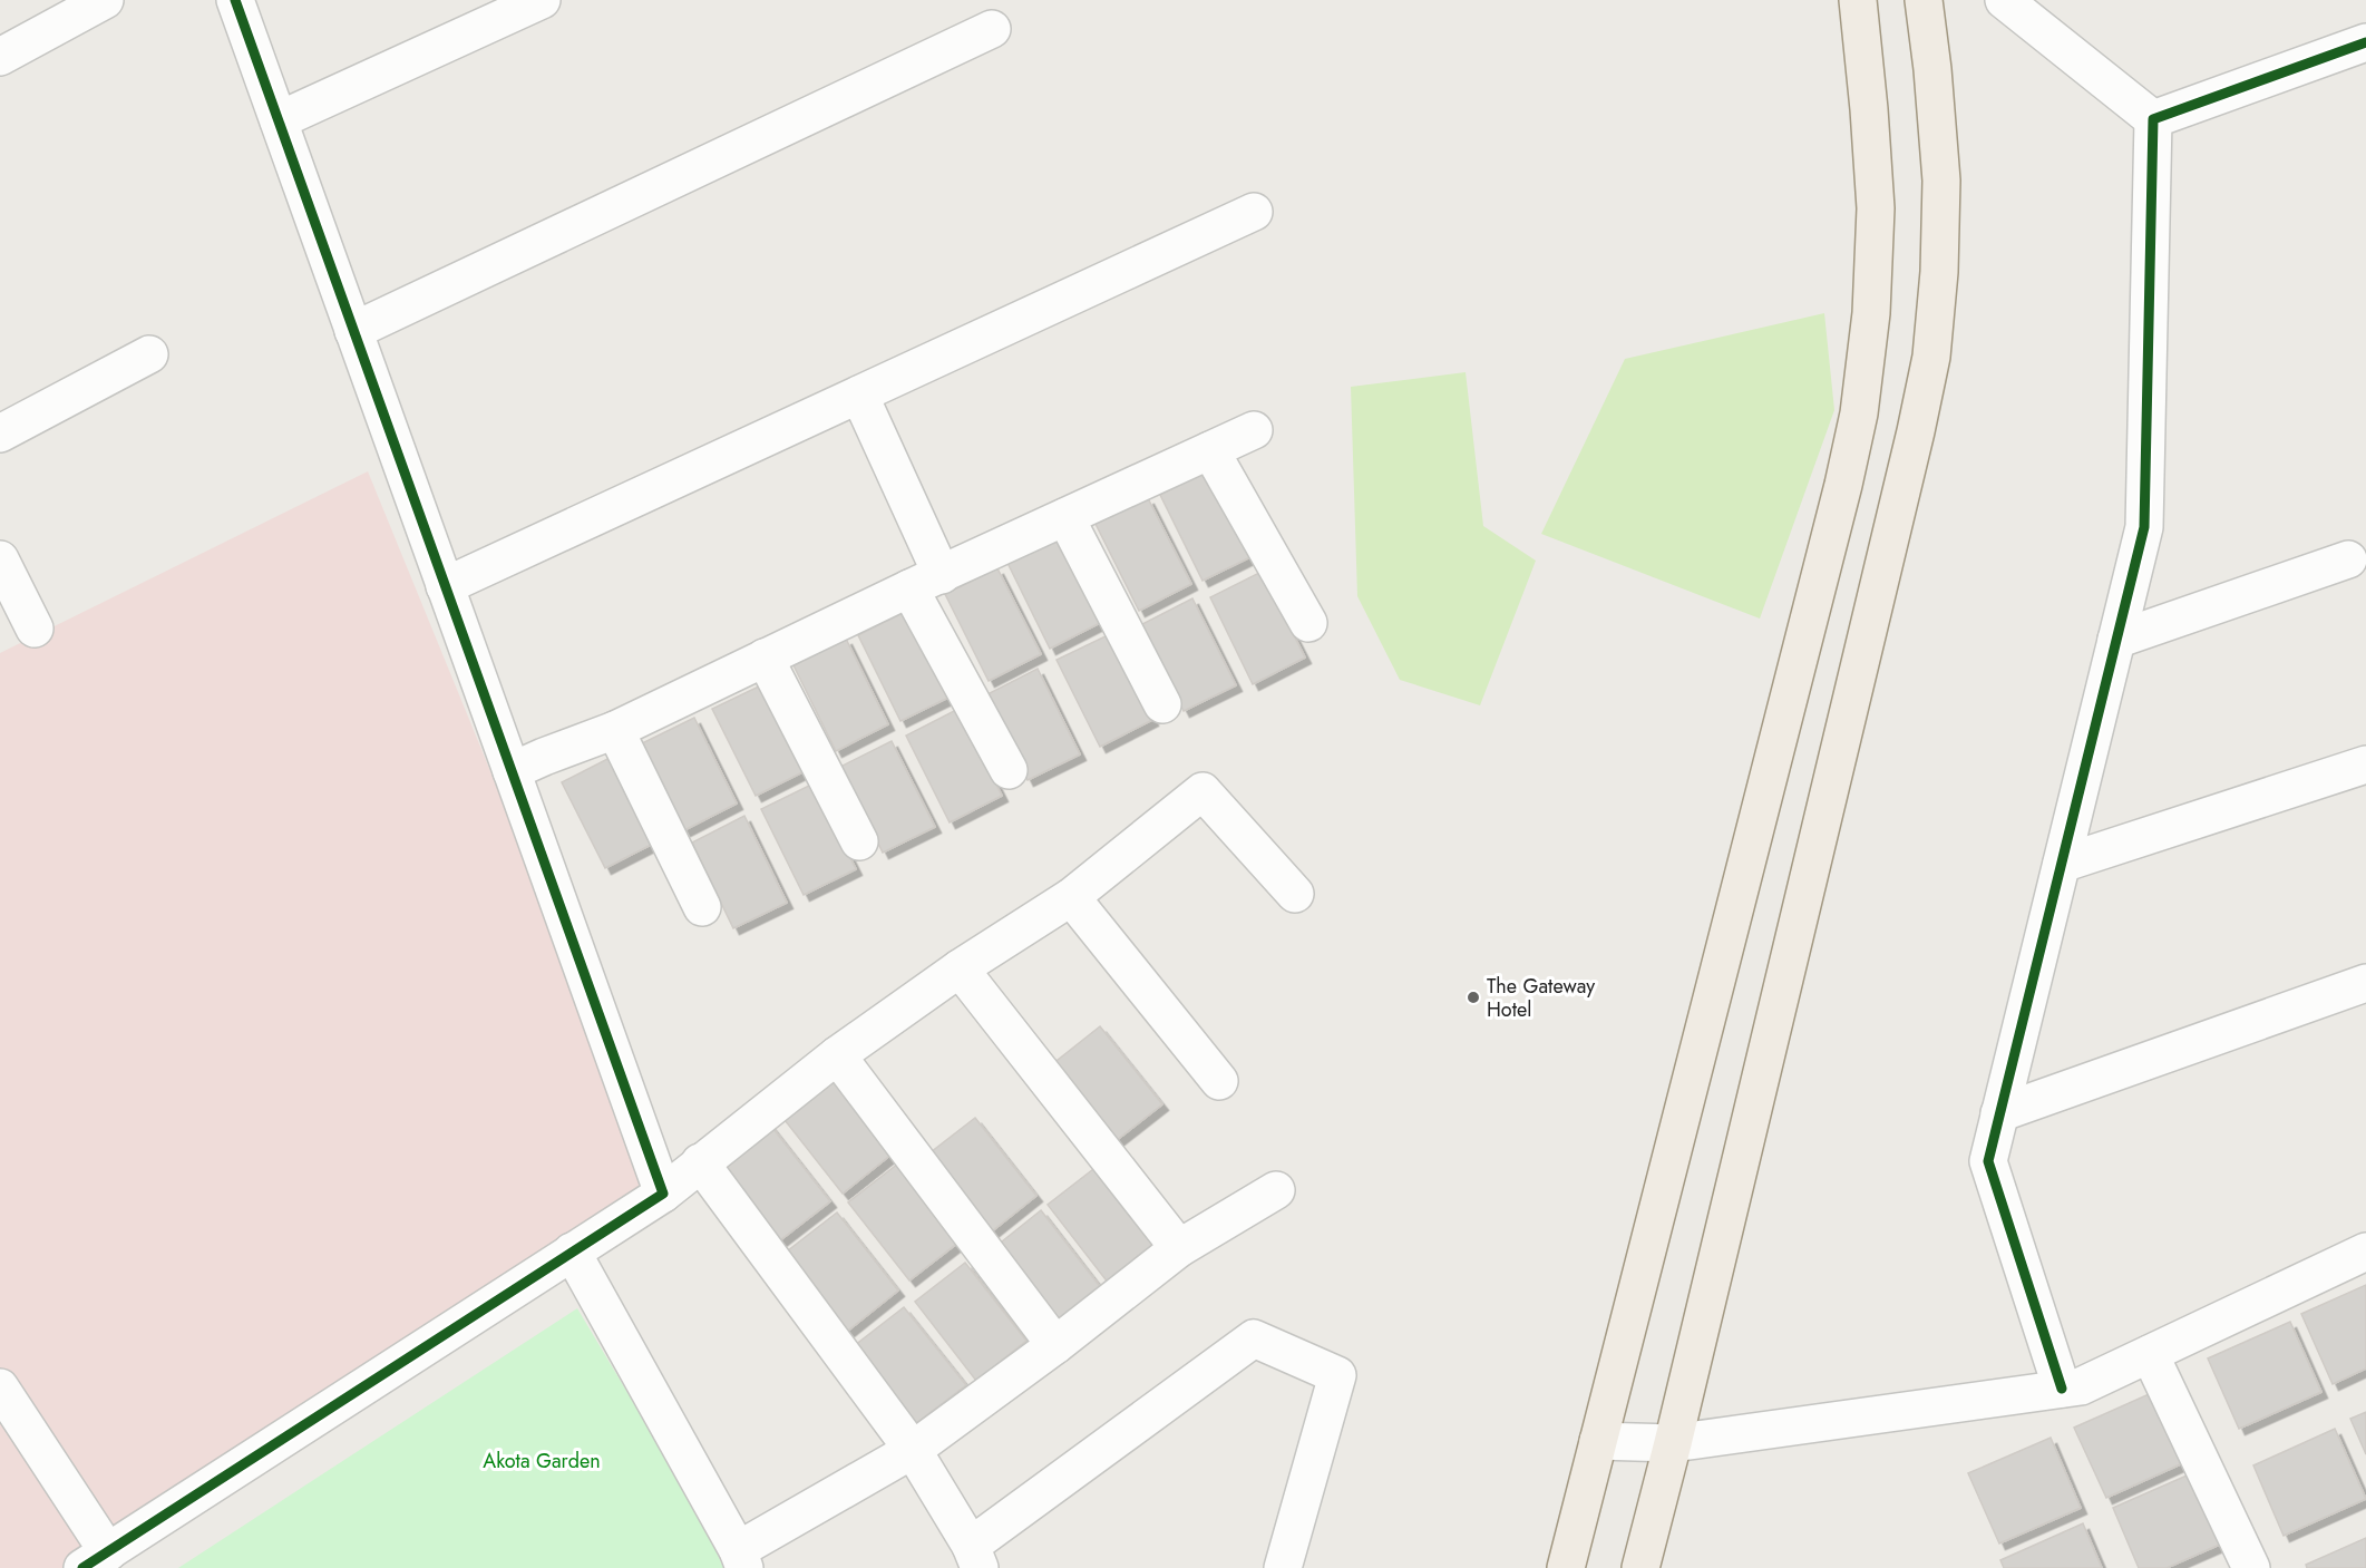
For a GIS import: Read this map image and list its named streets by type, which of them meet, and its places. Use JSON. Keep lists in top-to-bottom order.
{
  "parks": ["Akota Garden"],
  "places": ["The Gateway Hotel"]
}
